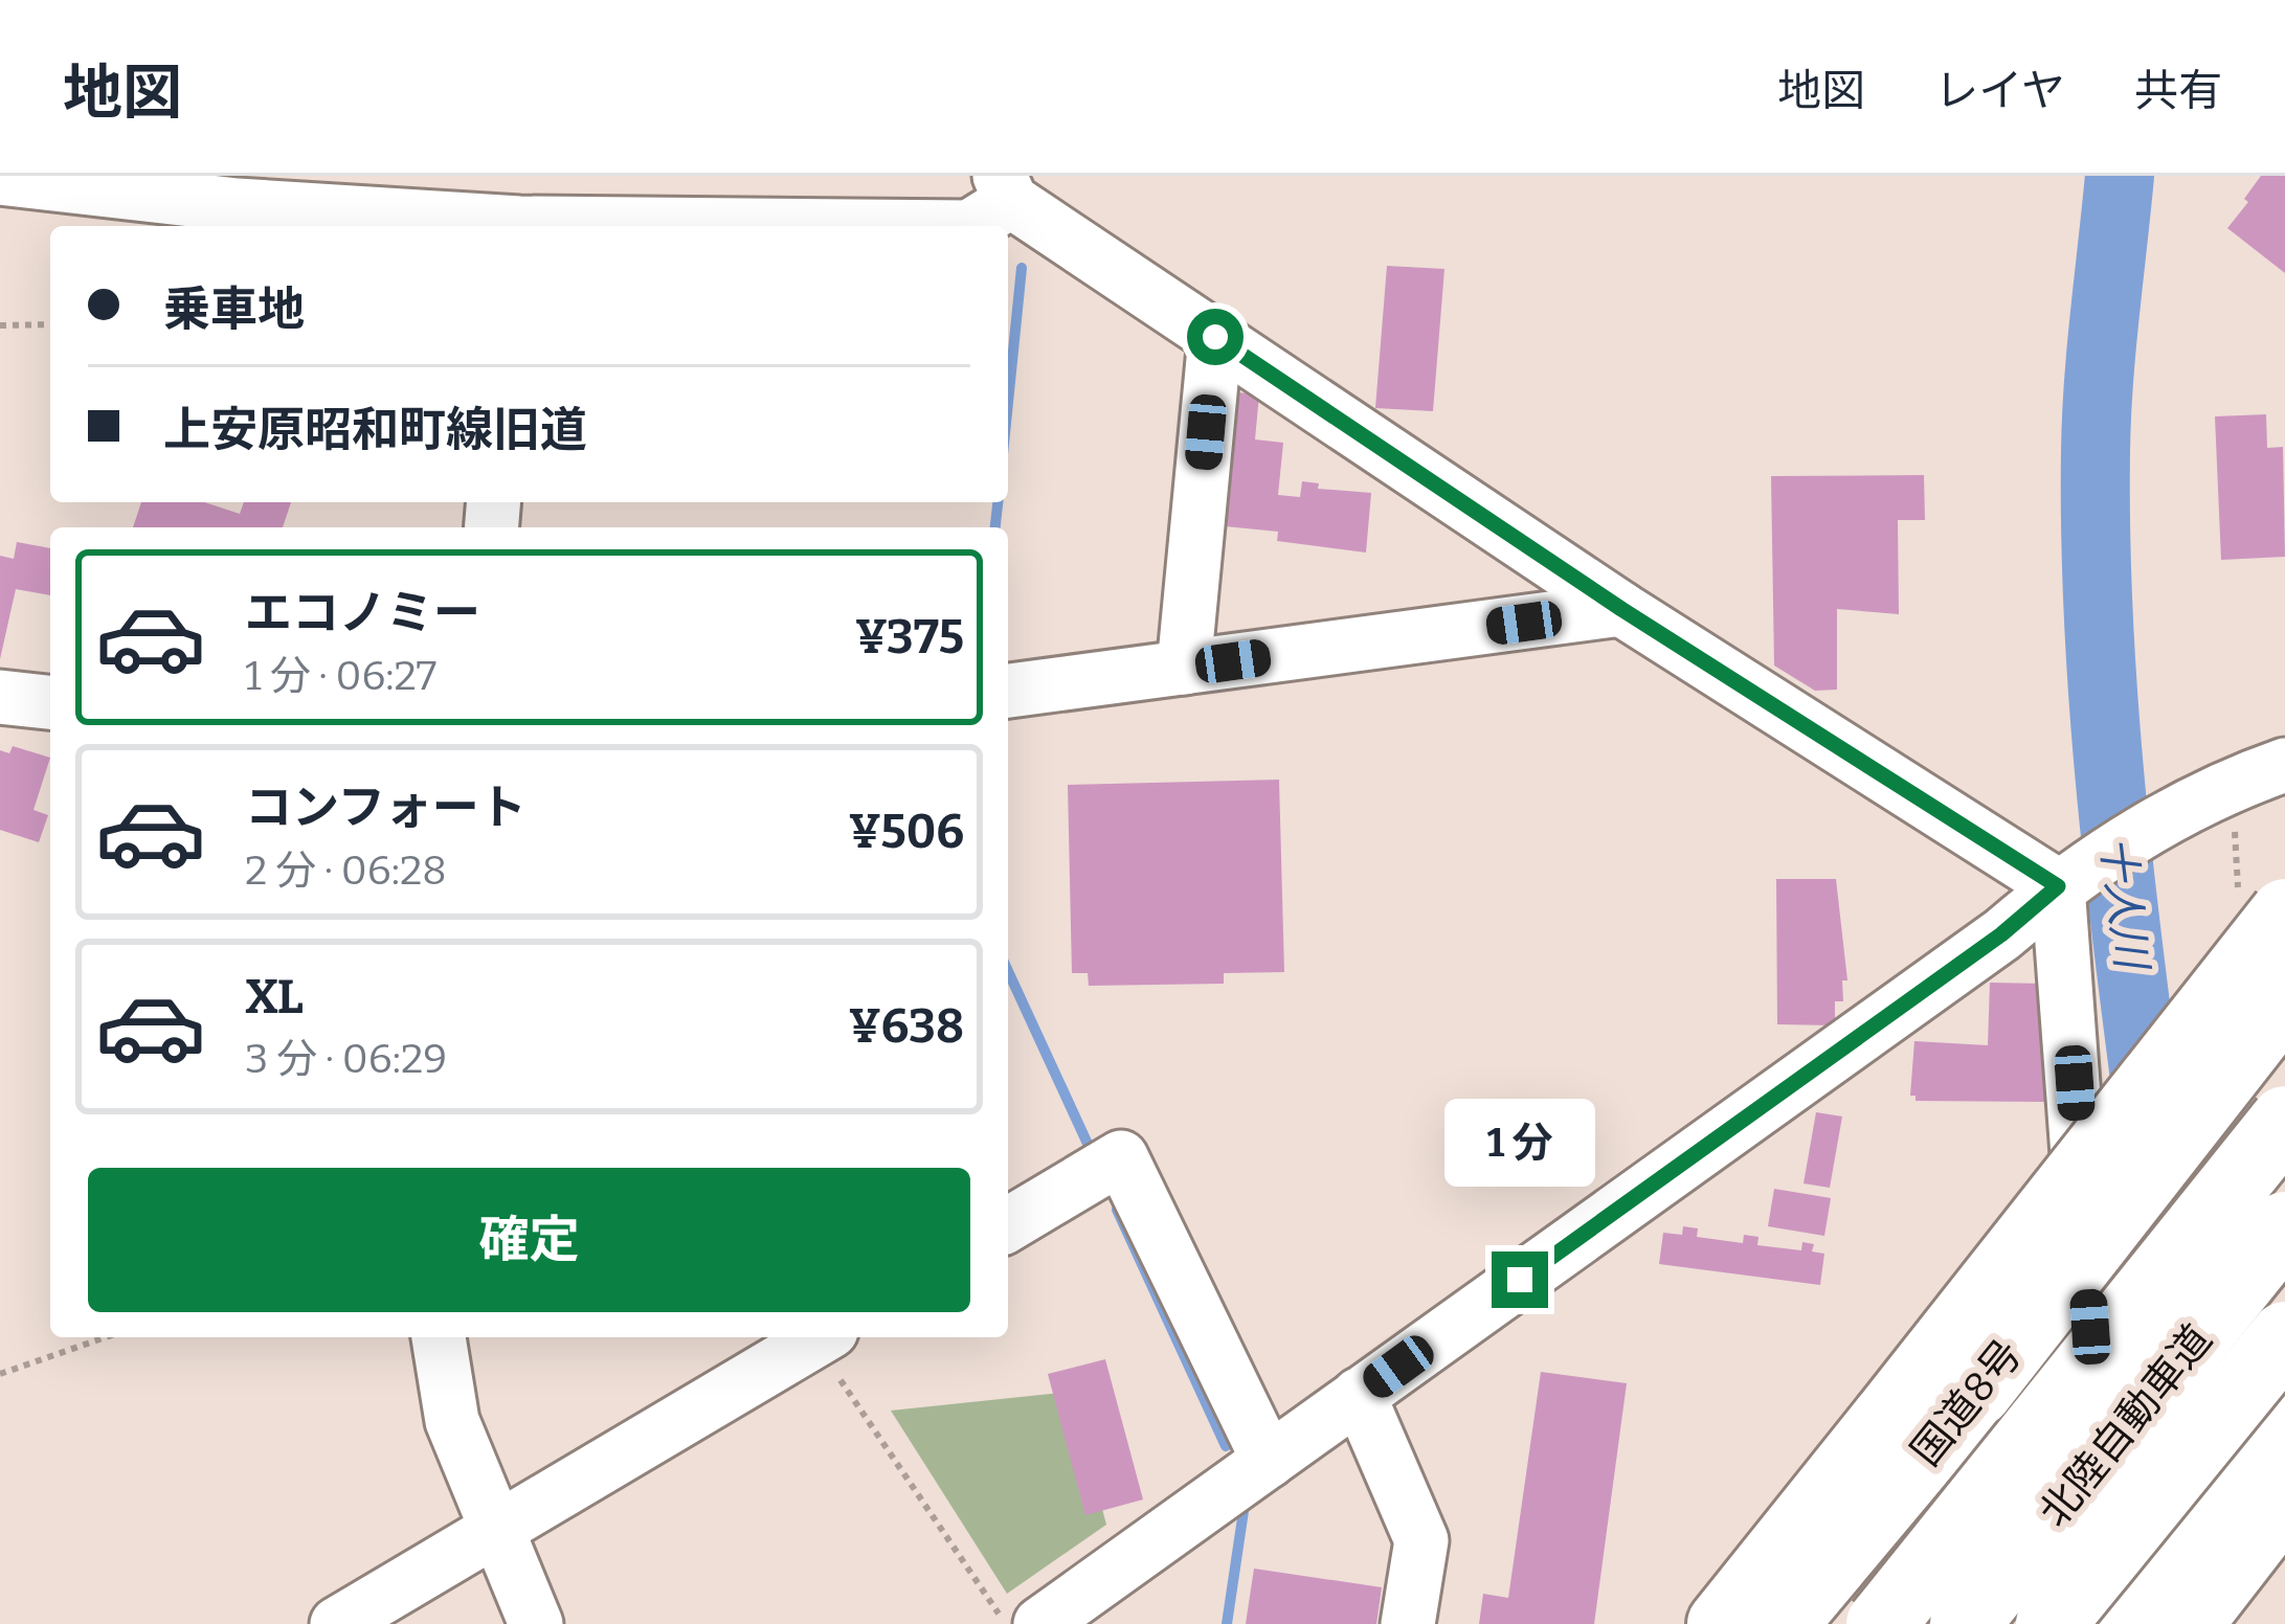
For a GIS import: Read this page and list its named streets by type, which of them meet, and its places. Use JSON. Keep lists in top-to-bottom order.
{
  "streets": {
    "highway": ["国道8号", "北陸自動車道"]
  },
  "water": ["十人川"],
  "page": {
    "header": "地図",
    "nav": ["地図", "レイヤ", "共有"],
    "banner": ["乗車地", "上安原昭和町線旧道"],
    "list": [
      {
        "name": "エコノミー",
        "note": "1 分 · 06:27",
        "value": "¥375"
      },
      {
        "name": "コンフォート",
        "note": "2 分 · 06:28",
        "value": "¥506"
      },
      {
        "name": "XL",
        "note": "3 分 · 06:29",
        "value": "¥638"
      }
    ],
    "bubble": "1 分",
    "buttons": "確定"
  }
}
